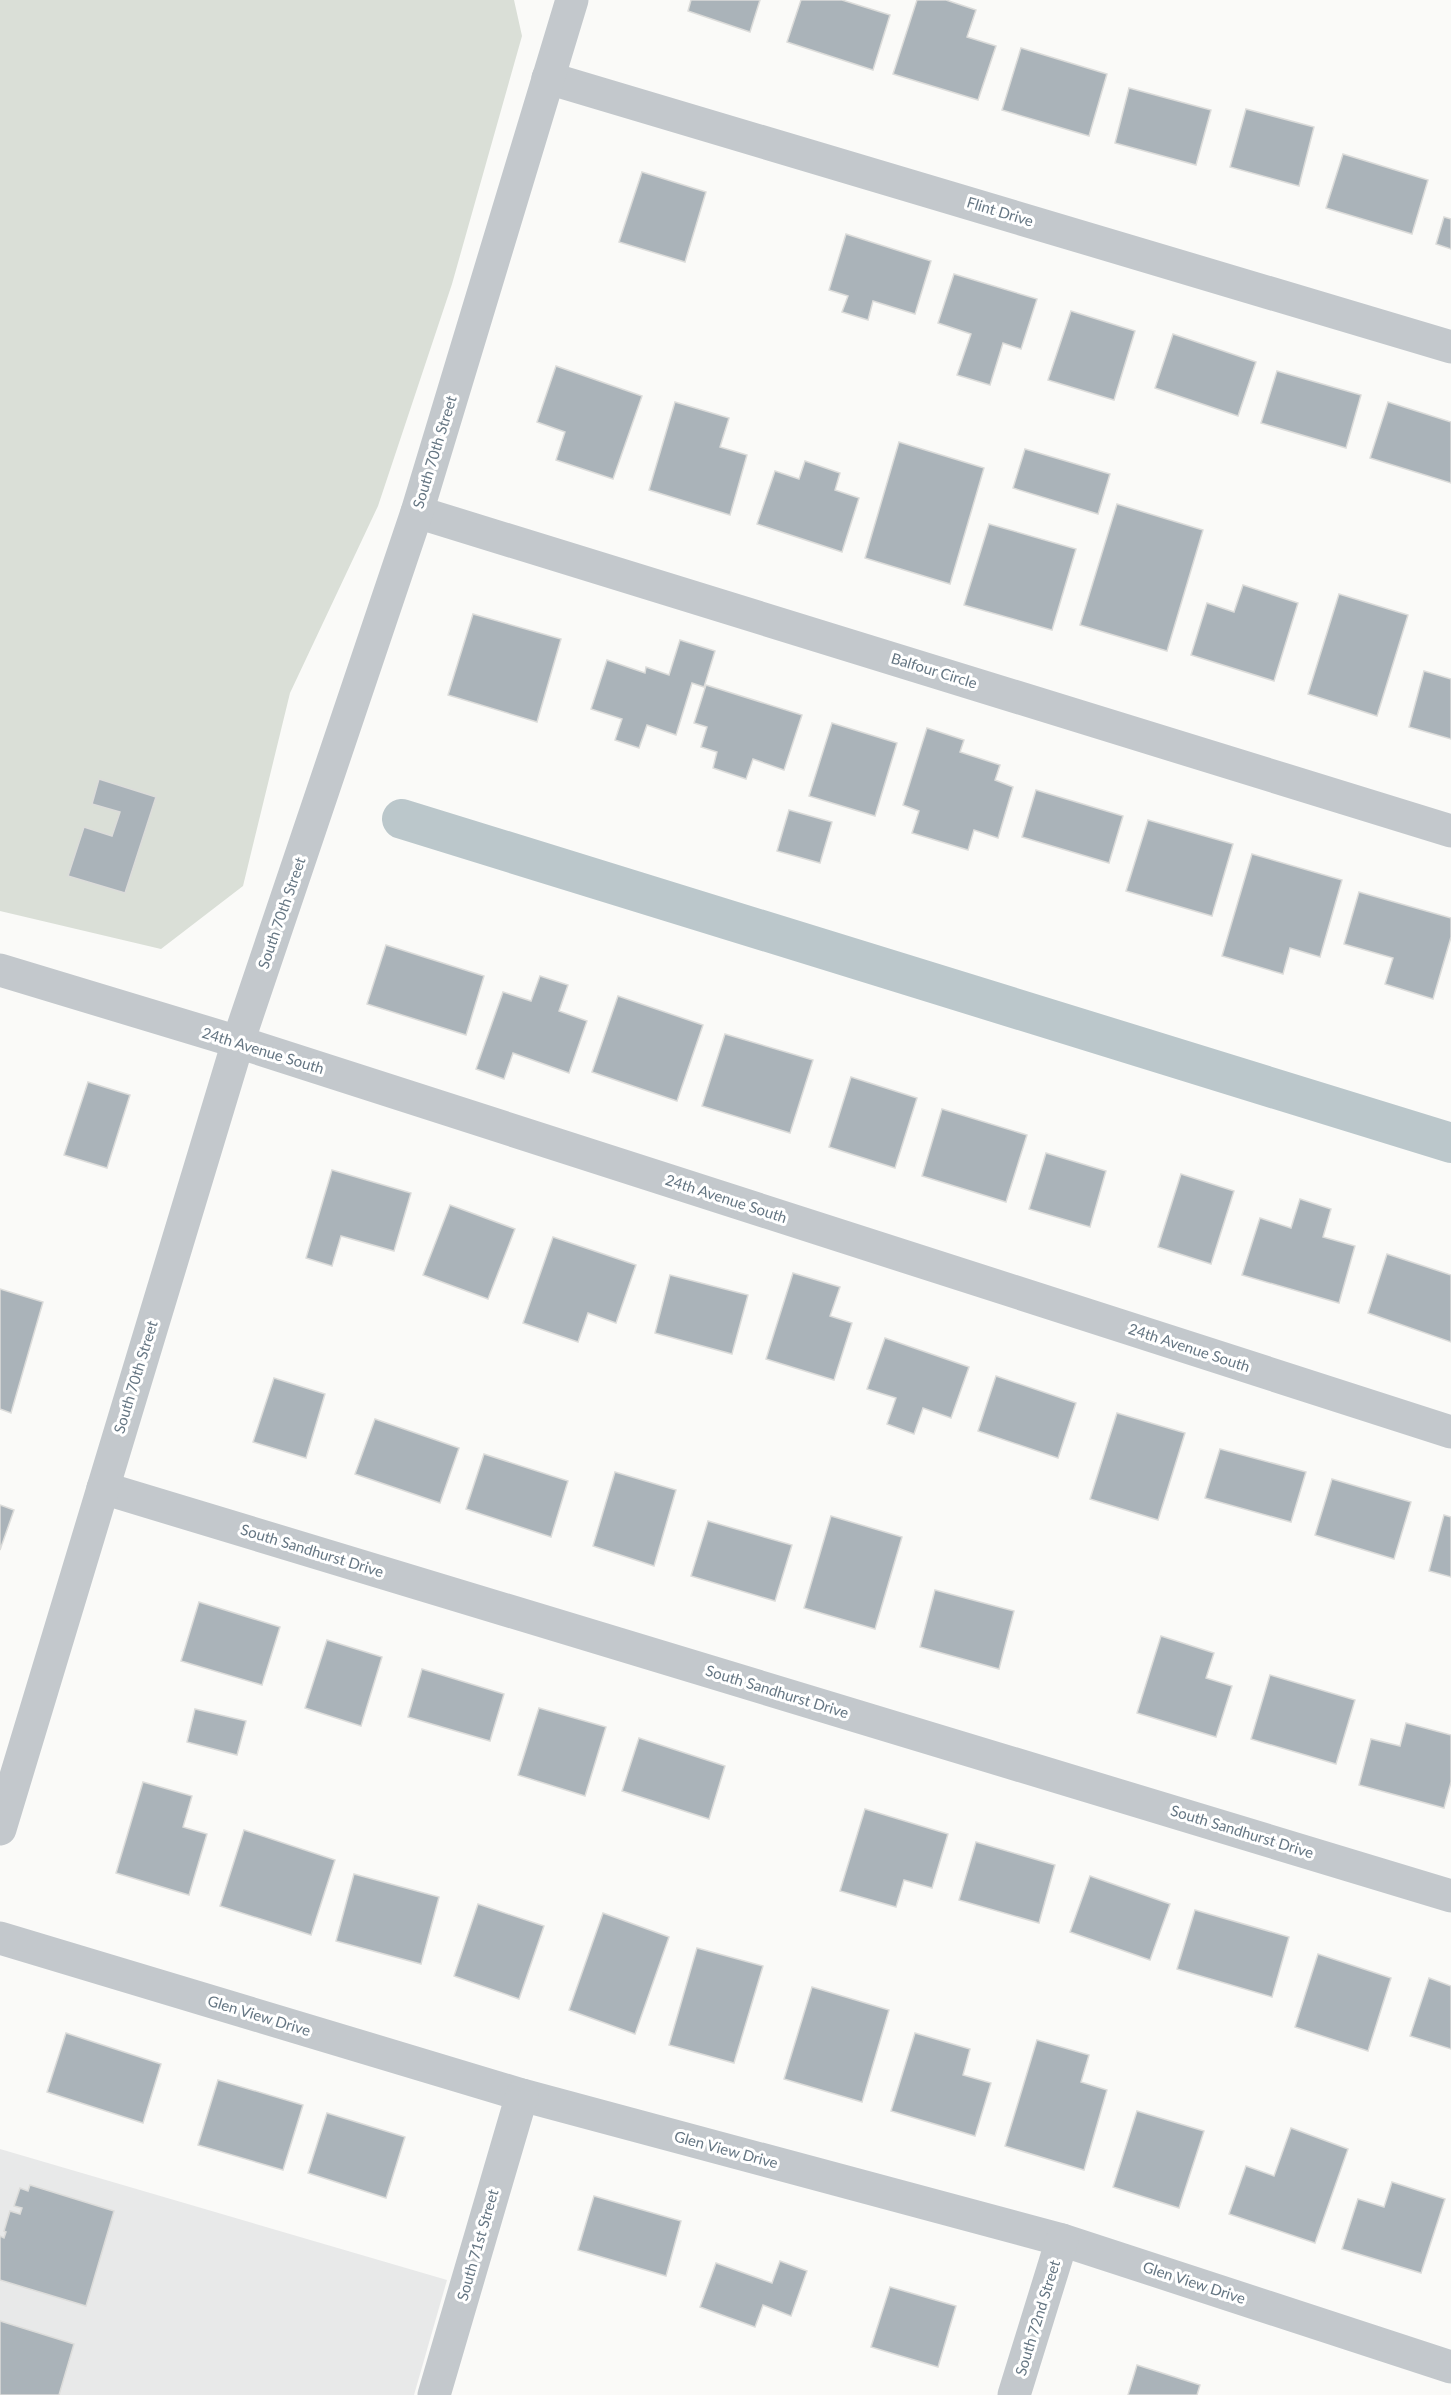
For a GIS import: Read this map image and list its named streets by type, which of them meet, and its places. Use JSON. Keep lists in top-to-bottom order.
{
  "streets": {
    "street": [
      "Flint Drive",
      "South 70th Street",
      "Balfour Circle",
      "24th Avenue South",
      "South Sandhurst Drive",
      "Glen View Drive",
      "South 71st Street",
      "South 72nd Street"
    ]
  },
  "crossings": [
    ["Flint Drive", "South 70th Street"],
    ["South 70th Street", "Balfour Circle"],
    ["South 70th Street", "24th Avenue South"],
    ["South 70th Street", "South Sandhurst Drive"],
    ["Glen View Drive", "South 71st Street"],
    ["Glen View Drive", "South 72nd Street"]
  ]
}
